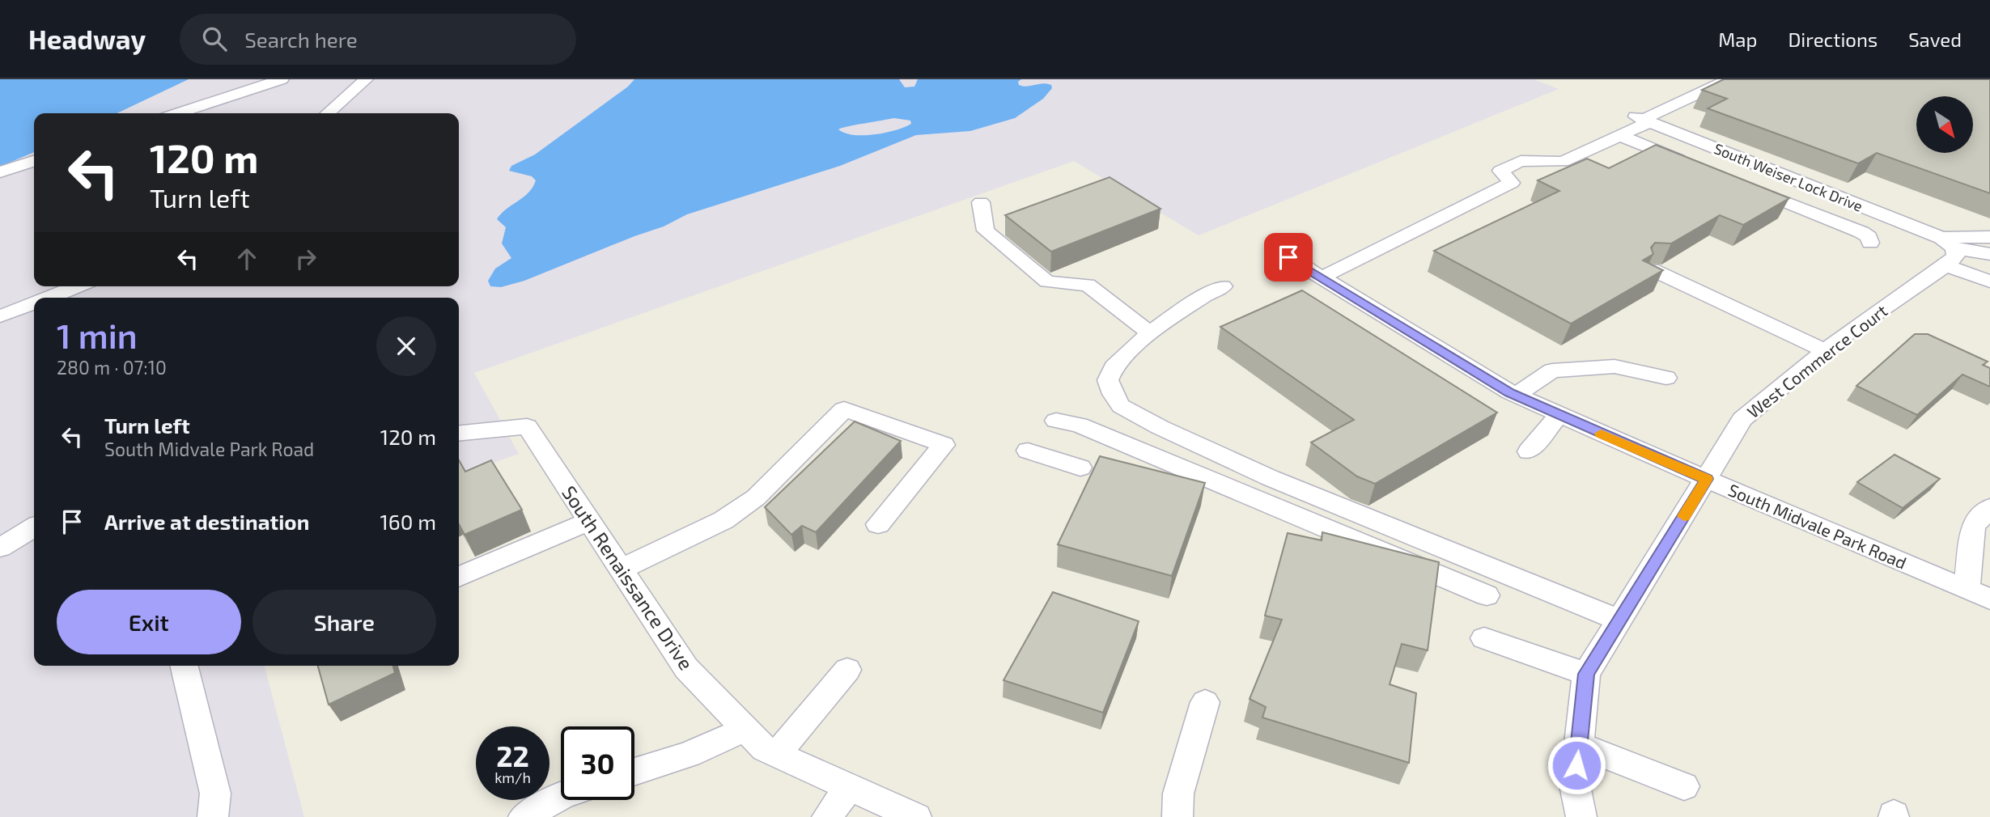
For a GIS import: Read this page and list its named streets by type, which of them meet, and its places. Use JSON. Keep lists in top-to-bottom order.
{
  "streets": {
    "street": [
      "South Weiser Lock Drive",
      "West Commerce Court",
      "South Midvale Park Road",
      "South Renaissance Drive"
    ]
  },
  "crossings": [
    ["South Weiser Lock Drive", "West Commerce Court"],
    ["West Commerce Court", "South Midvale Park Road"]
  ],
  "north": "bottom right",
  "page": {
    "header": "Headway",
    "search": "Search here",
    "nav": ["Map", "Directions", "Saved"],
    "turn": ["120 m", "Turn left"],
    "heading": ["1 min", "280 m · 07:10"],
    "list": [
      {
        "name": "Turn left",
        "note": "South Midvale Park Road",
        "value": "120 m"
      },
      {
        "name": "Arrive at destination",
        "value": "160 m"
      }
    ],
    "buttons": ["Exit", "Share"],
    "speed": "22 km/h",
    "limit": "30"
  }
}
